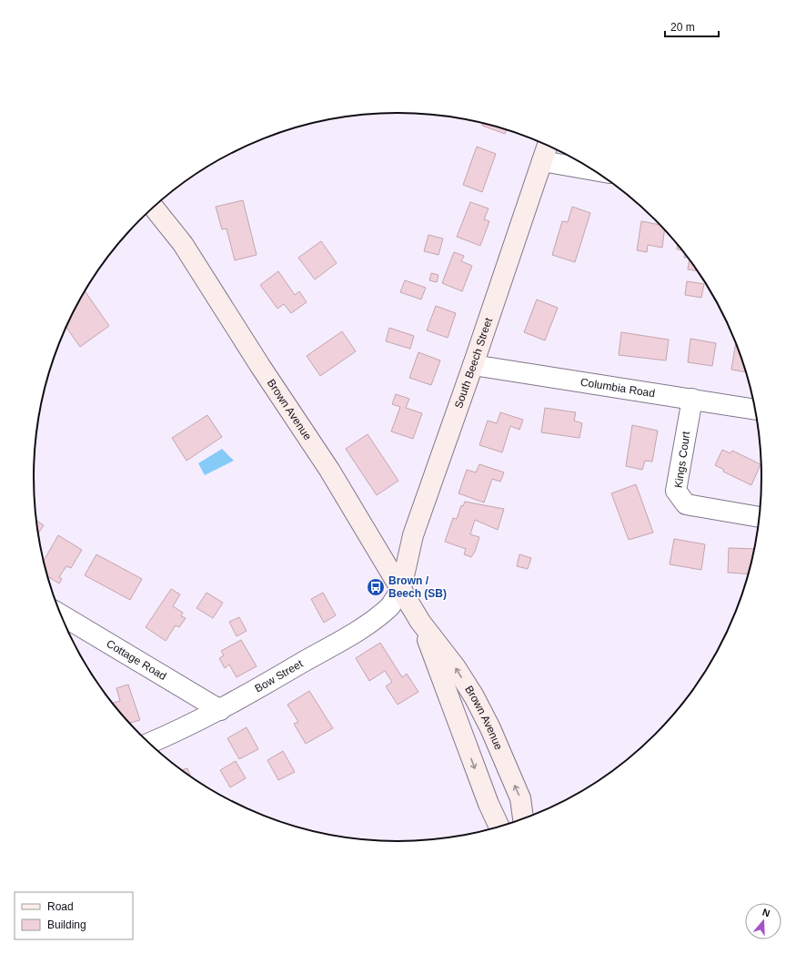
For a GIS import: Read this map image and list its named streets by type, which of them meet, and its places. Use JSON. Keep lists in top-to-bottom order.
{
  "streets": {
    "main road": ["South Beech Street", "Brown Avenue"],
    "street": [
      "Columbia Road",
      "Kings Court",
      "Cottage Road",
      "Bow Street"
    ]
  },
  "crossings": [
    ["South Beech Street", "Columbia Road"],
    ["South Beech Street", "Brown Avenue"],
    ["South Beech Street", "Bow Street"],
    ["Columbia Road", "Kings Court"],
    ["Brown Avenue", "Bow Street"],
    ["Cottage Road", "Bow Street"]
  ],
  "places": {
    "bus stop": ["Brown / Beech (SB)"]
  },
  "legend": ["Road", "Building"],
  "scale_bar": "20 m",
  "north": "top"
}
